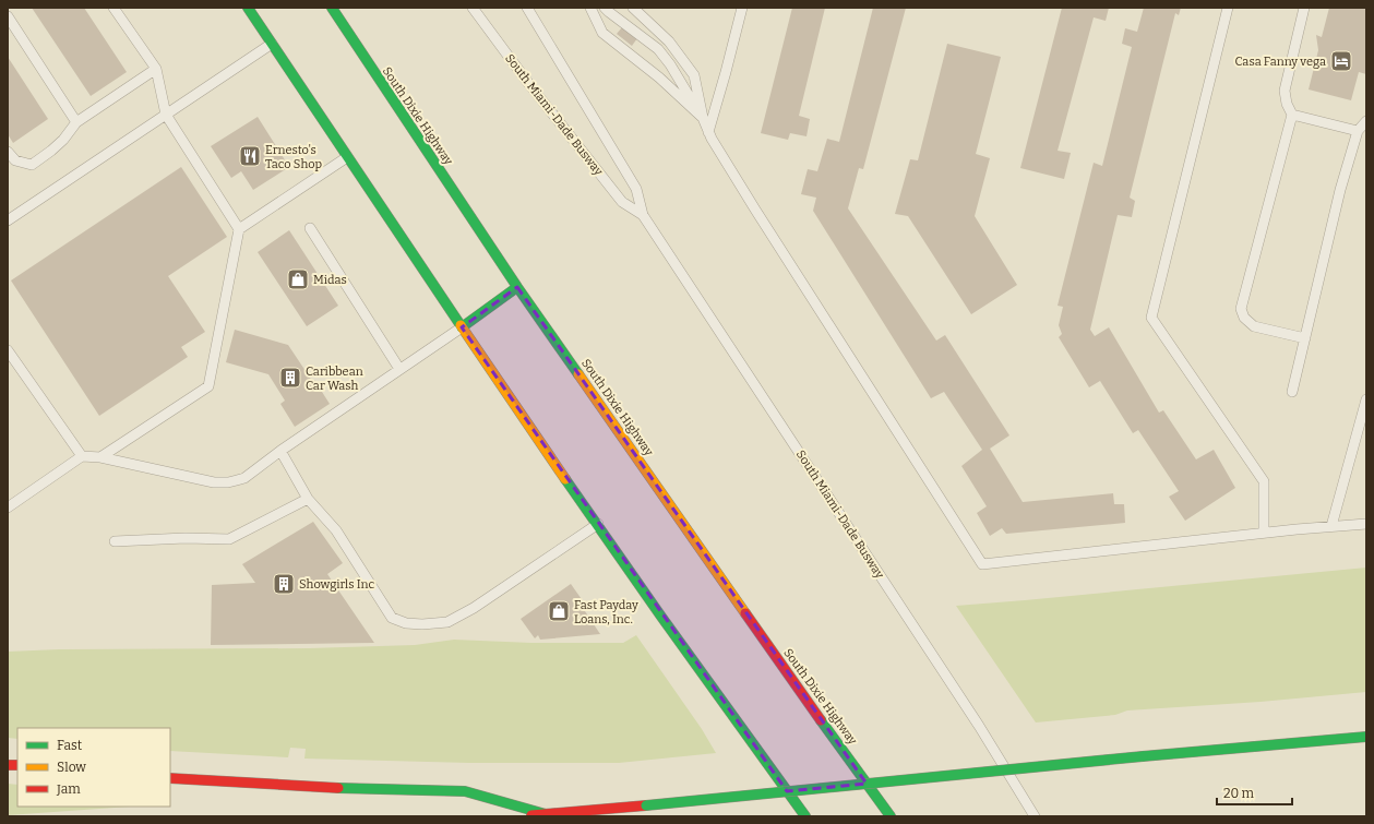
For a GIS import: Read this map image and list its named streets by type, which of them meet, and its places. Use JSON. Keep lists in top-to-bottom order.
{
  "streets": {
    "highway": ["South Dixie Highway"],
    "lane": ["South Miami-Dade Busway"]
  },
  "places": {
    "hotel": ["Casa Fanny vega"],
    "restaurant": ["Ernesto's Taco Shop"],
    "shop": ["Midas", "Fast Payday Loans, Inc."],
    "building": ["Caribbean Car Wash", "Showgirls Inc"]
  },
  "legend": ["Fast", "Slow", "Jam"],
  "scale_bar": "20 m"
}
